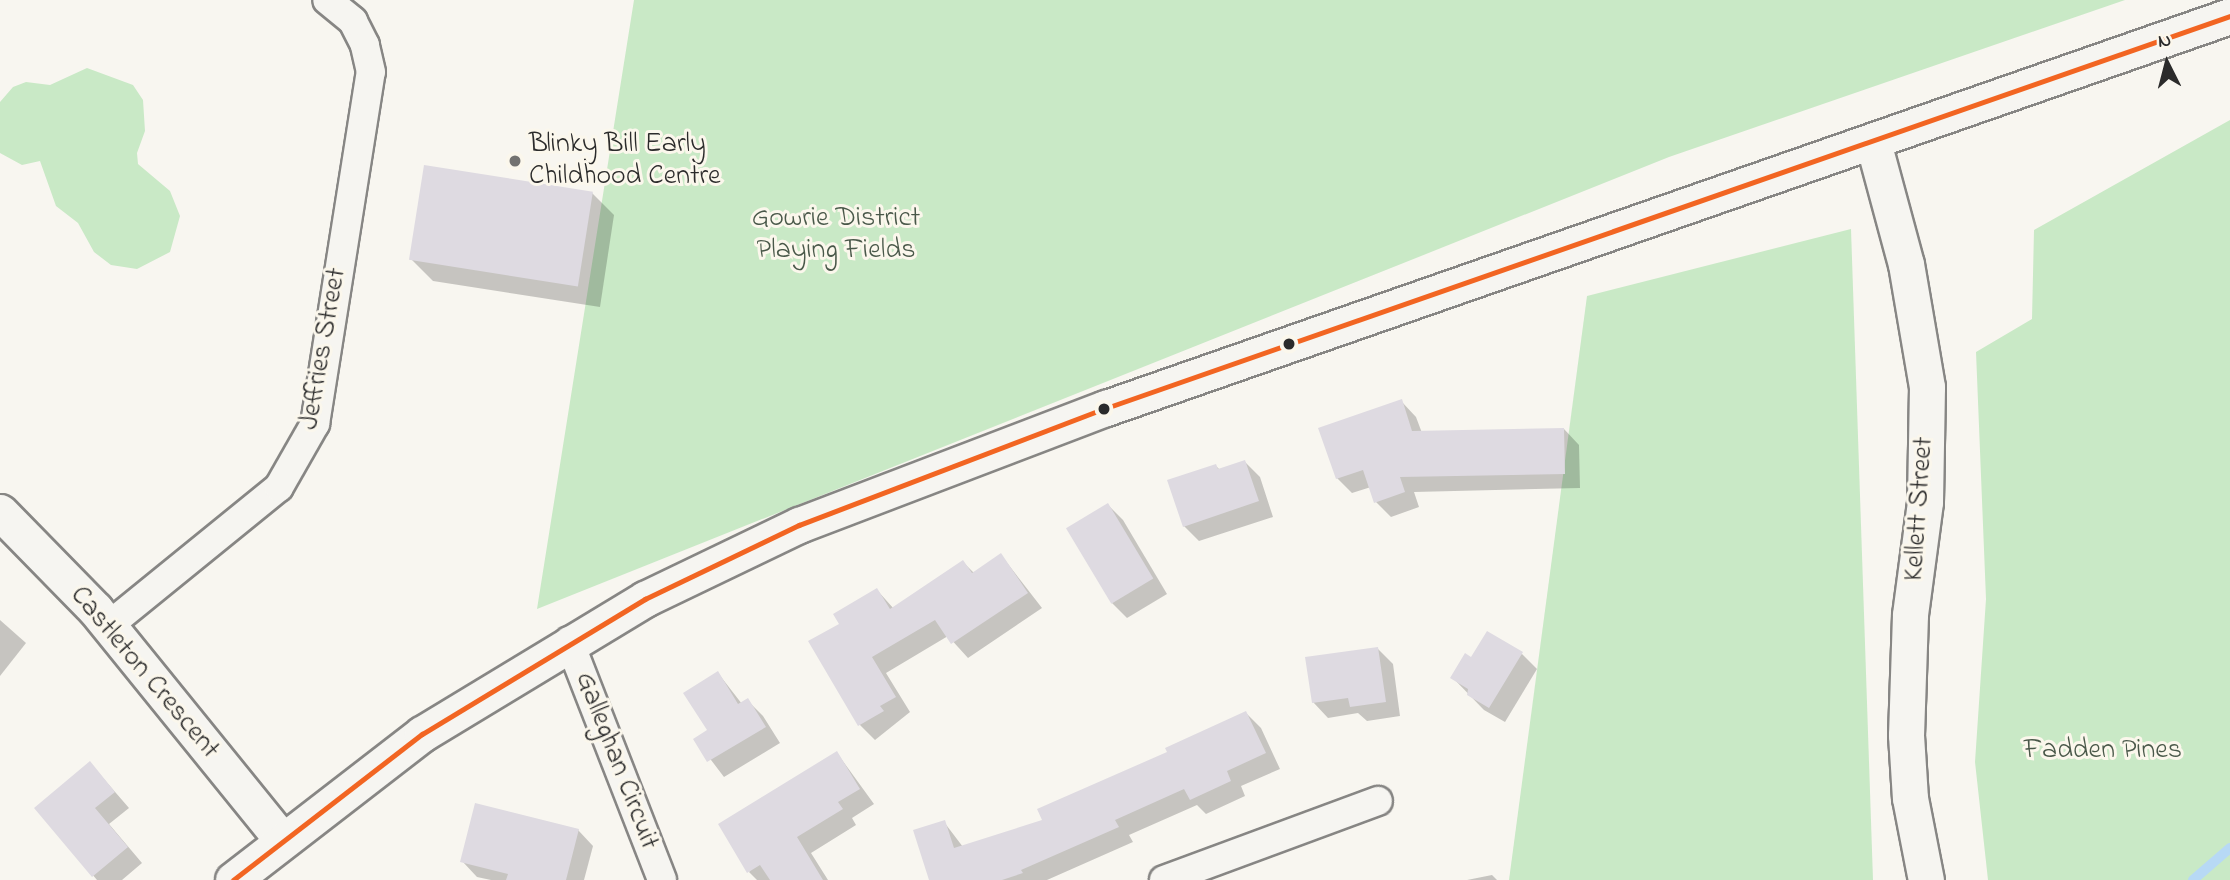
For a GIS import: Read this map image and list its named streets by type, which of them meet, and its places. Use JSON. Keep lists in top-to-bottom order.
{
  "streets": {
    "street": [
      "Jeffries Street",
      "Kellett Street",
      "Castleton Crescent",
      "Galleghan Circuit"
    ]
  },
  "crossings": [
    ["Jeffries Street", "Castleton Crescent"]
  ],
  "parks": ["Gowrie District Playing Fields", "Fadden Pines"],
  "places": ["Blinky Bill Early Childhood Centre"],
  "north": "top"
}
